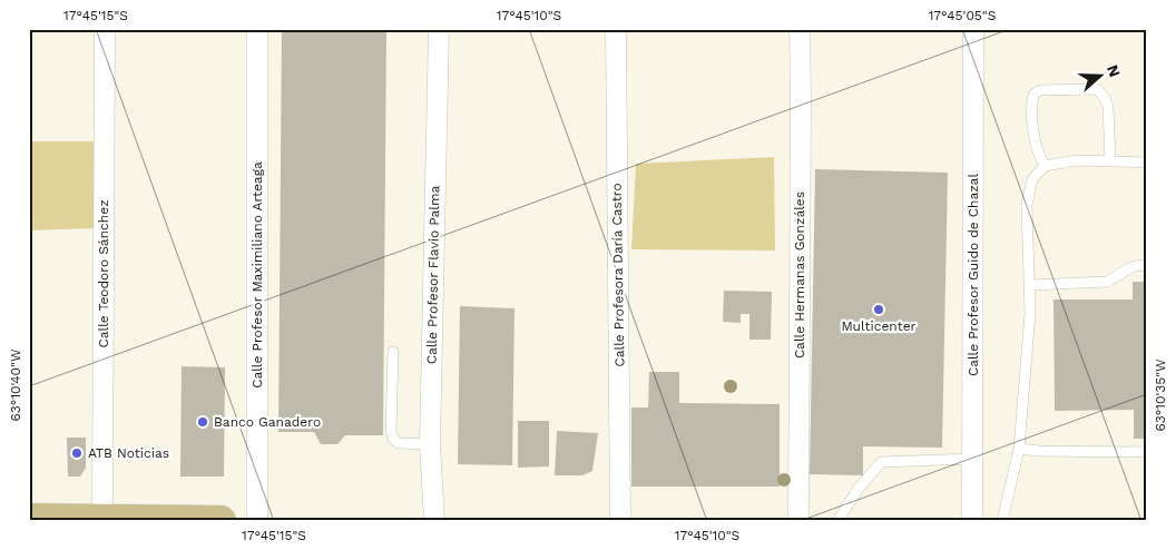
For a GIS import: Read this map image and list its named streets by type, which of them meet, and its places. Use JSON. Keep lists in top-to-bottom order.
{
  "streets": {
    "street": [
      "Calle Teodoro Sánchez",
      "Calle Profesor Maximiliano Arteaga",
      "Calle Profesor Flavio Palma",
      "Calle Profesora Daría Castro",
      "Calle Hermanas Gonzáles",
      "Calle Profesor Guido de Chazal"
    ]
  },
  "places": ["Multicenter", "Banco Ganadero", "ATB Noticias"],
  "north": "right",
  "coordinates": [
    "17°45'15\"S",
    "17°45'10\"S",
    "17°45'05\"S",
    "63°10'40\"W",
    "63°10'35\"W"
  ]
}
